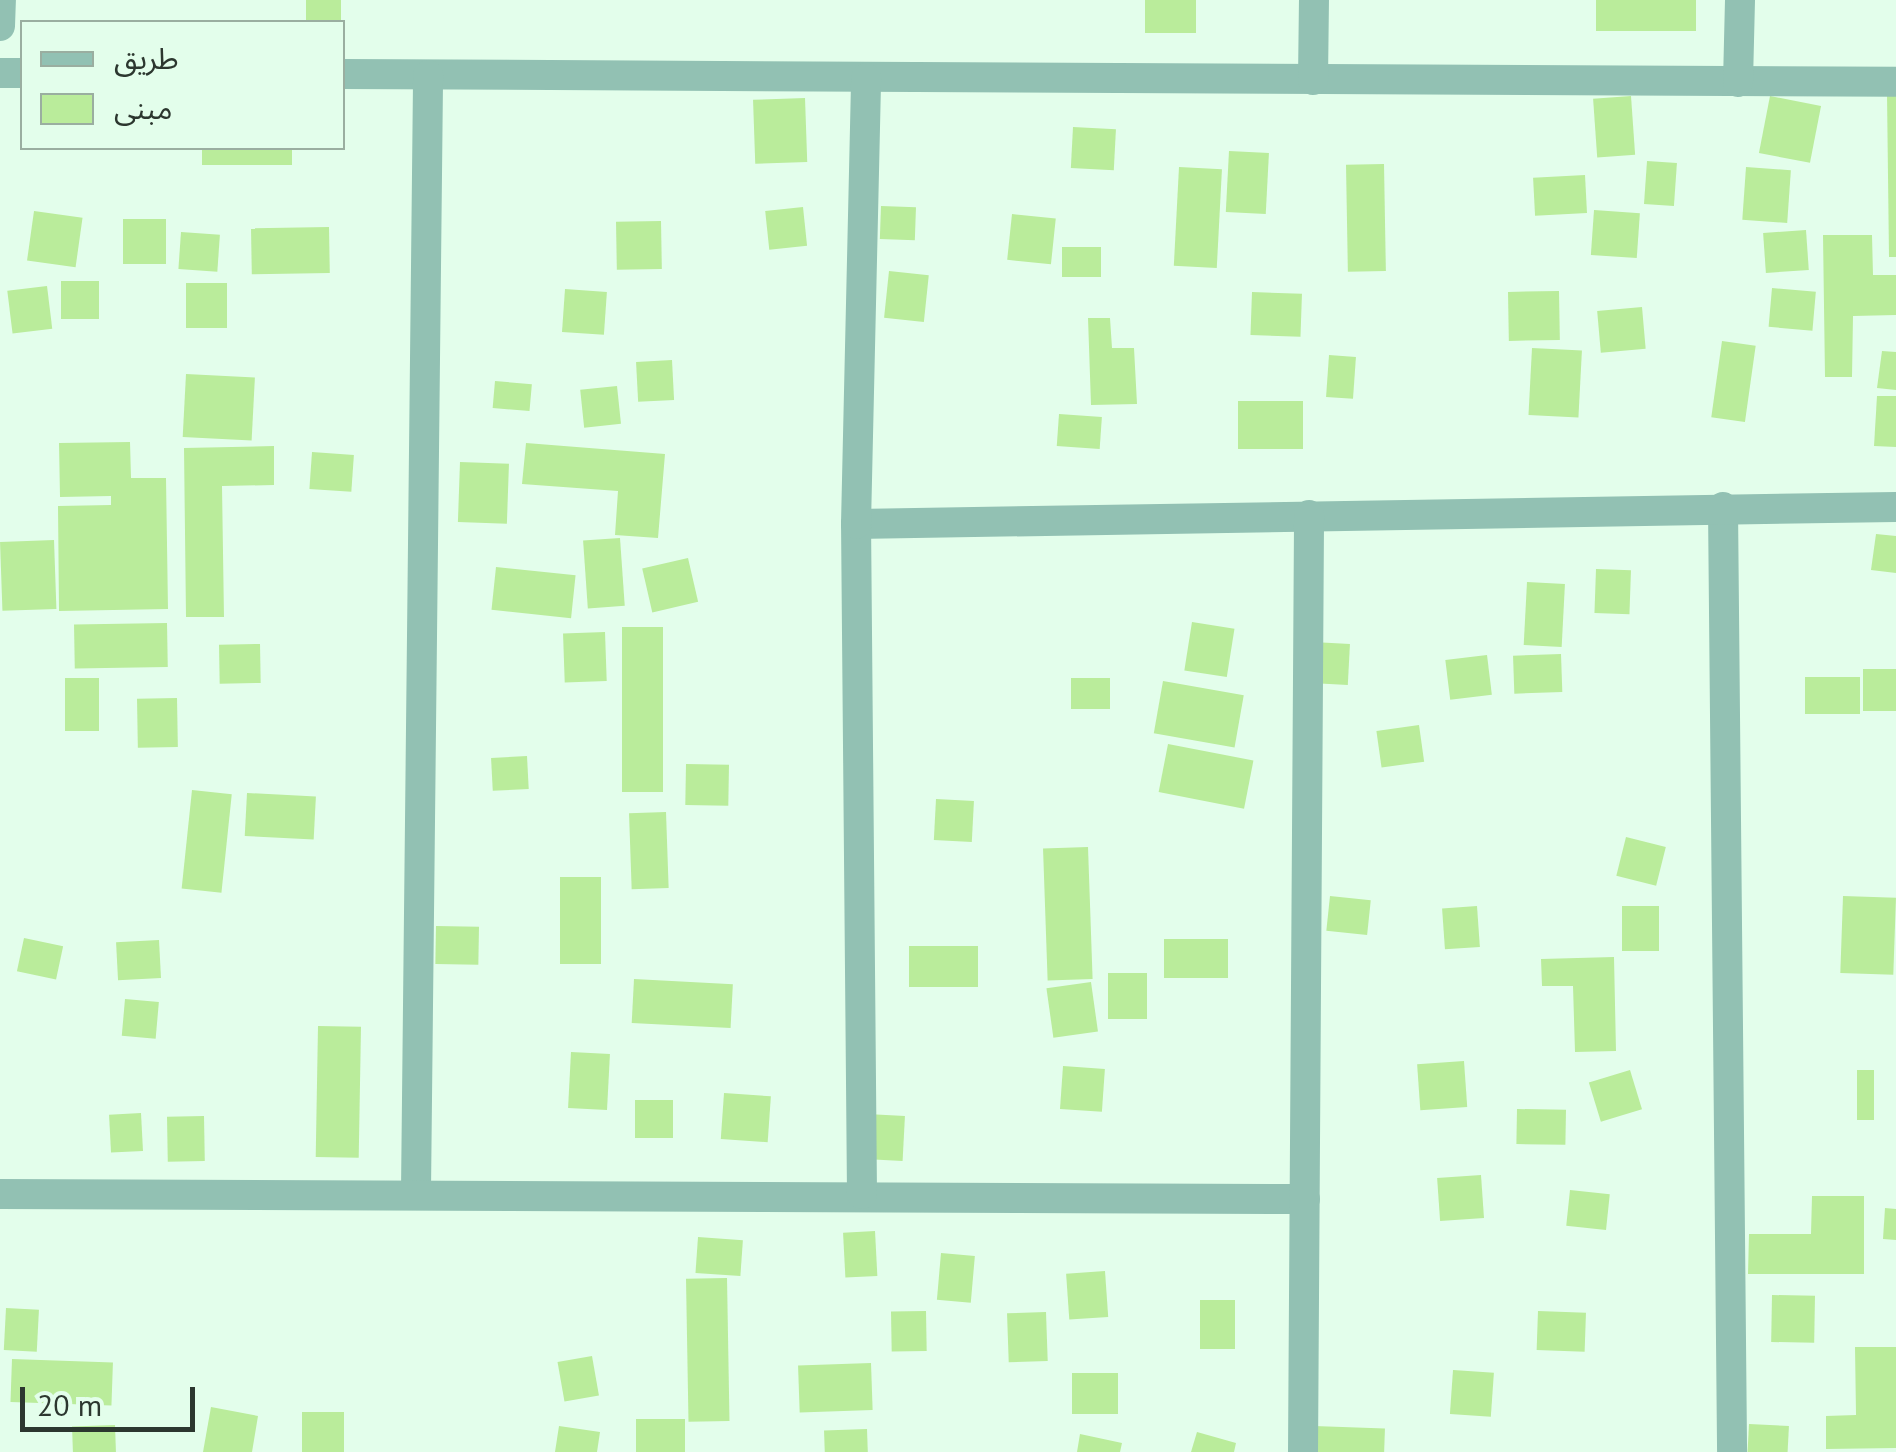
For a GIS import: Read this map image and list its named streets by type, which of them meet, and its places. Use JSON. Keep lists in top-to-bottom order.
{
  "legend": ["طريق", "مبنى"],
  "scale_bar": "20 m"
}
